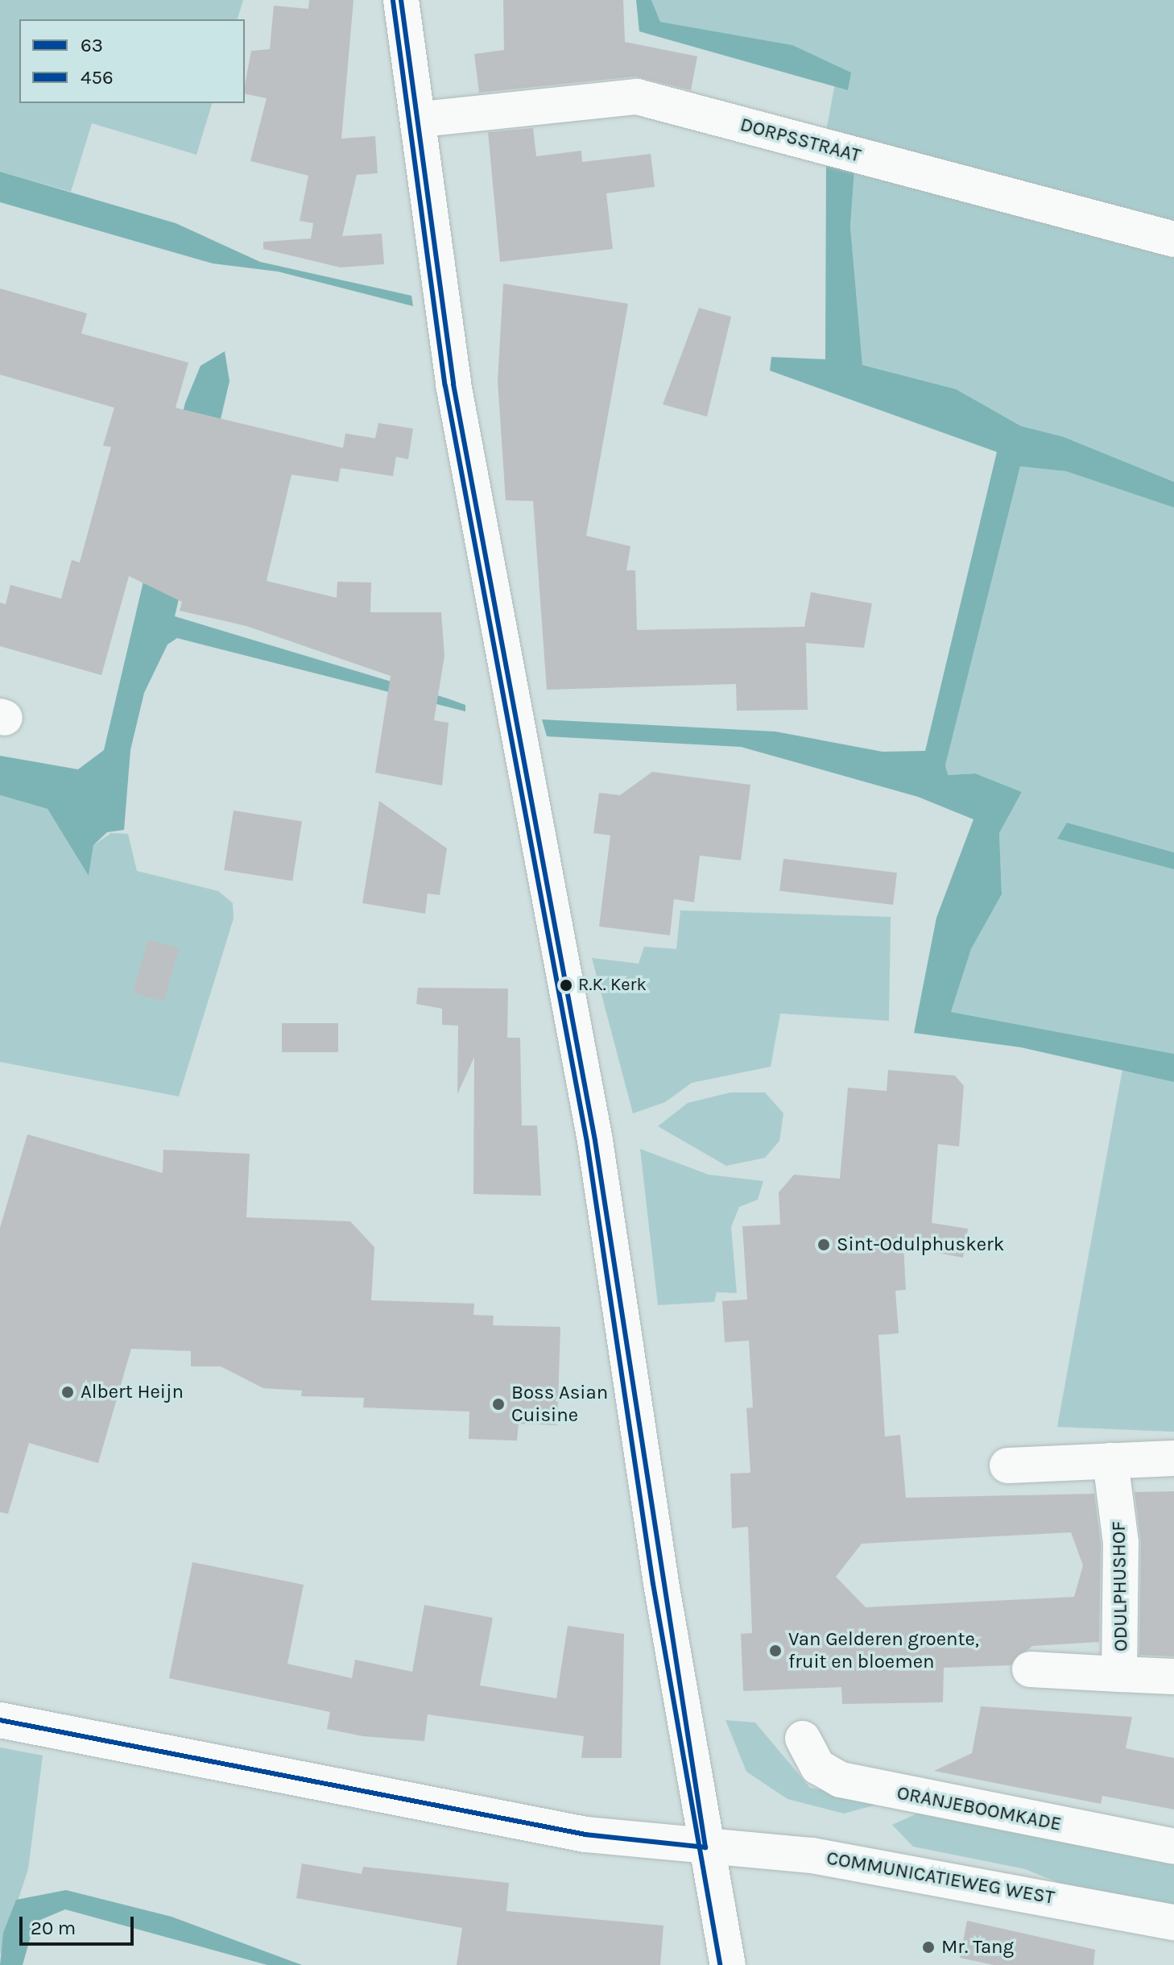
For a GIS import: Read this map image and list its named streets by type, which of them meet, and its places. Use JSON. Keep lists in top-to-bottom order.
{
  "streets": {
    "street": [
      "DORPSSTRAAT",
      "ODULPHUSHOF",
      "ORANJEBOOMKADE",
      "COMMUNICATIEWEG WEST"
    ]
  },
  "places": [
    "R.K. Kerk",
    "Sint-Odulphuskerk",
    "Albert Heijn",
    "Boss Asian Cuisine",
    "Van Gelderen groente, fruit en bloemen",
    "Mr. Tang"
  ],
  "lines": ["transit line 63", "transit line 456"],
  "legend": ["63", "456"],
  "scale_bar": "20 m"
}
